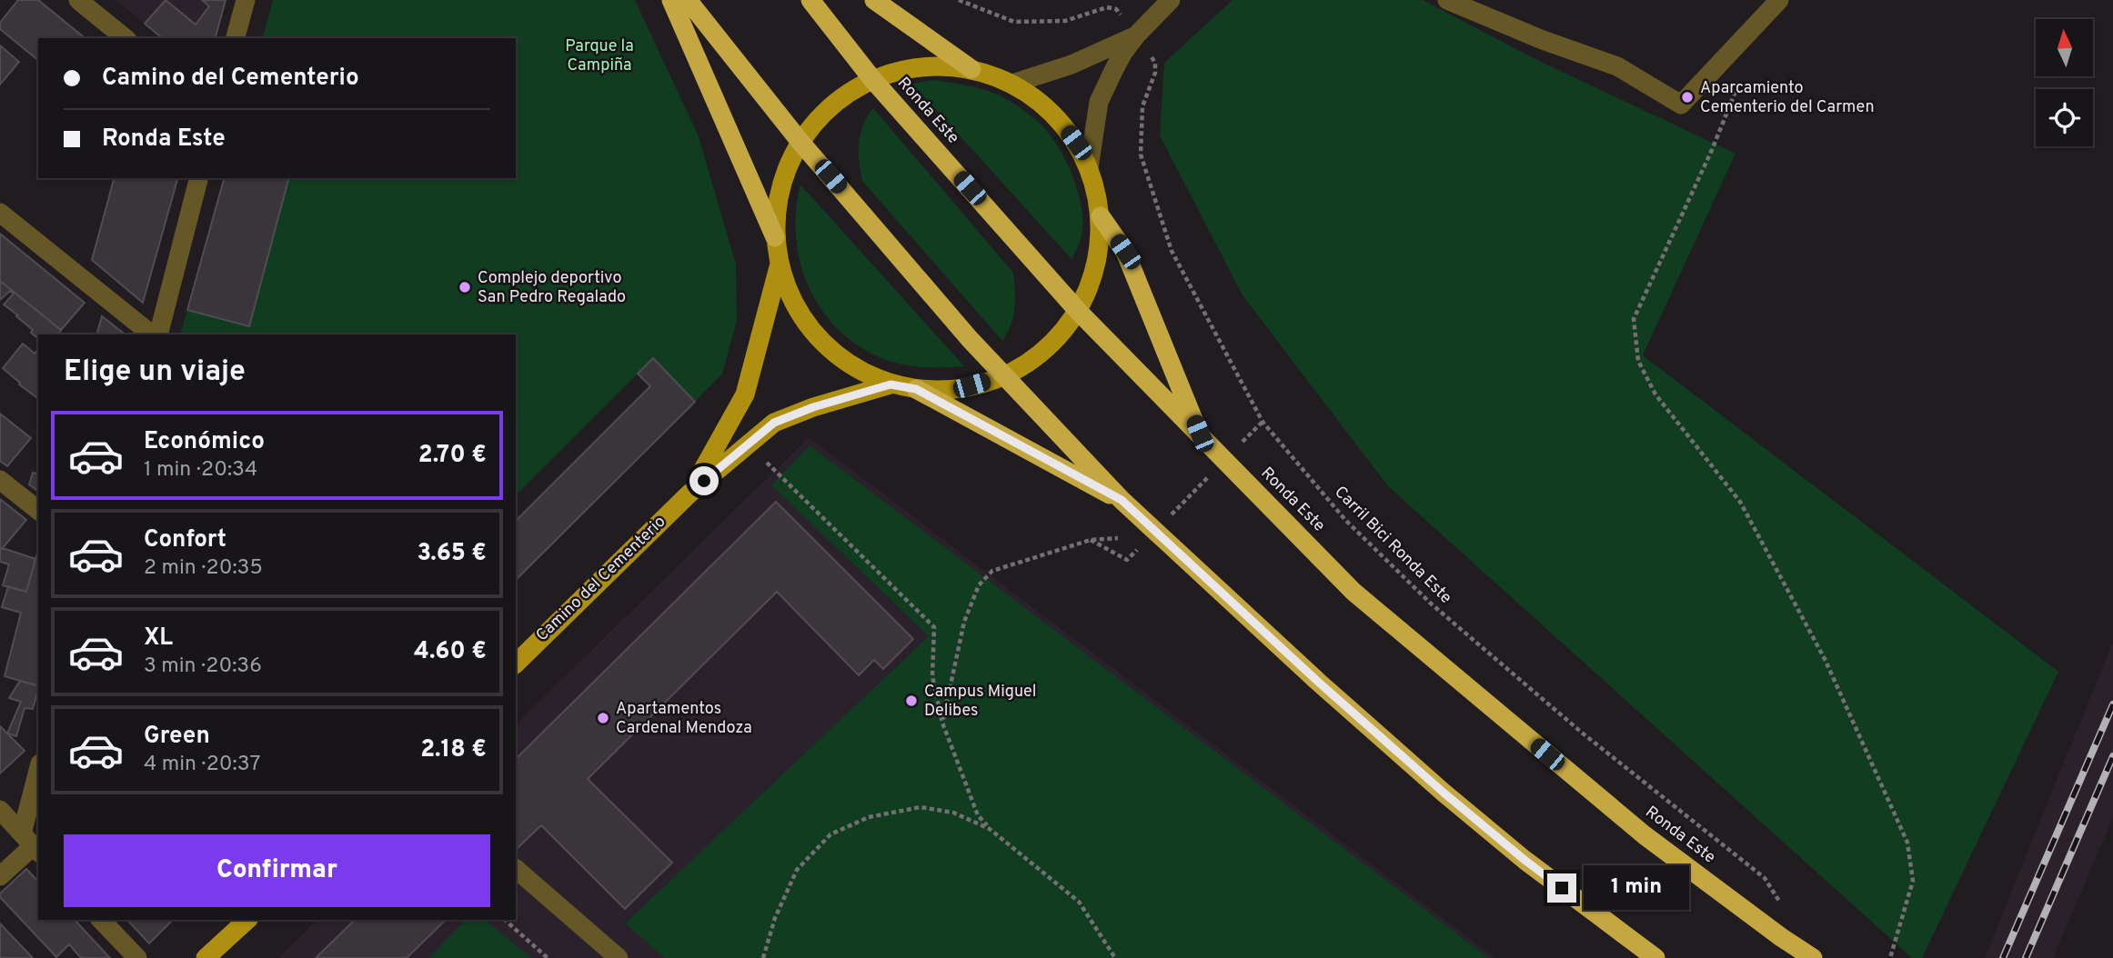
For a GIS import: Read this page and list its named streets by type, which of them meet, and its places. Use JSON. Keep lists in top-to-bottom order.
{
  "streets": {
    "highway": ["Ronda Este"],
    "main road": ["Camino del Cementerio"],
    "path": ["Carril Bici Ronda Este"]
  },
  "parks": ["Parque la Campiña"],
  "places": [
    "Aparcamiento Cementerio del Carmen",
    "Complejo deportivo San Pedro Regalado",
    "Campus Miguel Delibes",
    "Apartamentos Cardenal Mendoza"
  ],
  "north": "top",
  "page": {
    "banner": ["Camino del Cementerio", "Ronda Este"],
    "heading": "Elige un viaje",
    "list": [
      {
        "name": "Económico",
        "note": "1 min · 20:34",
        "value": "2.70 €"
      },
      {
        "name": "Confort",
        "note": "2 min · 20:35",
        "value": "3.65 €"
      },
      {
        "name": "XL",
        "note": "3 min · 20:36",
        "value": "4.60 €"
      },
      {
        "name": "Green",
        "note": "4 min · 20:37",
        "value": "2.18 €"
      }
    ],
    "buttons": "Confirmar",
    "bubble": "1 min"
  }
}
